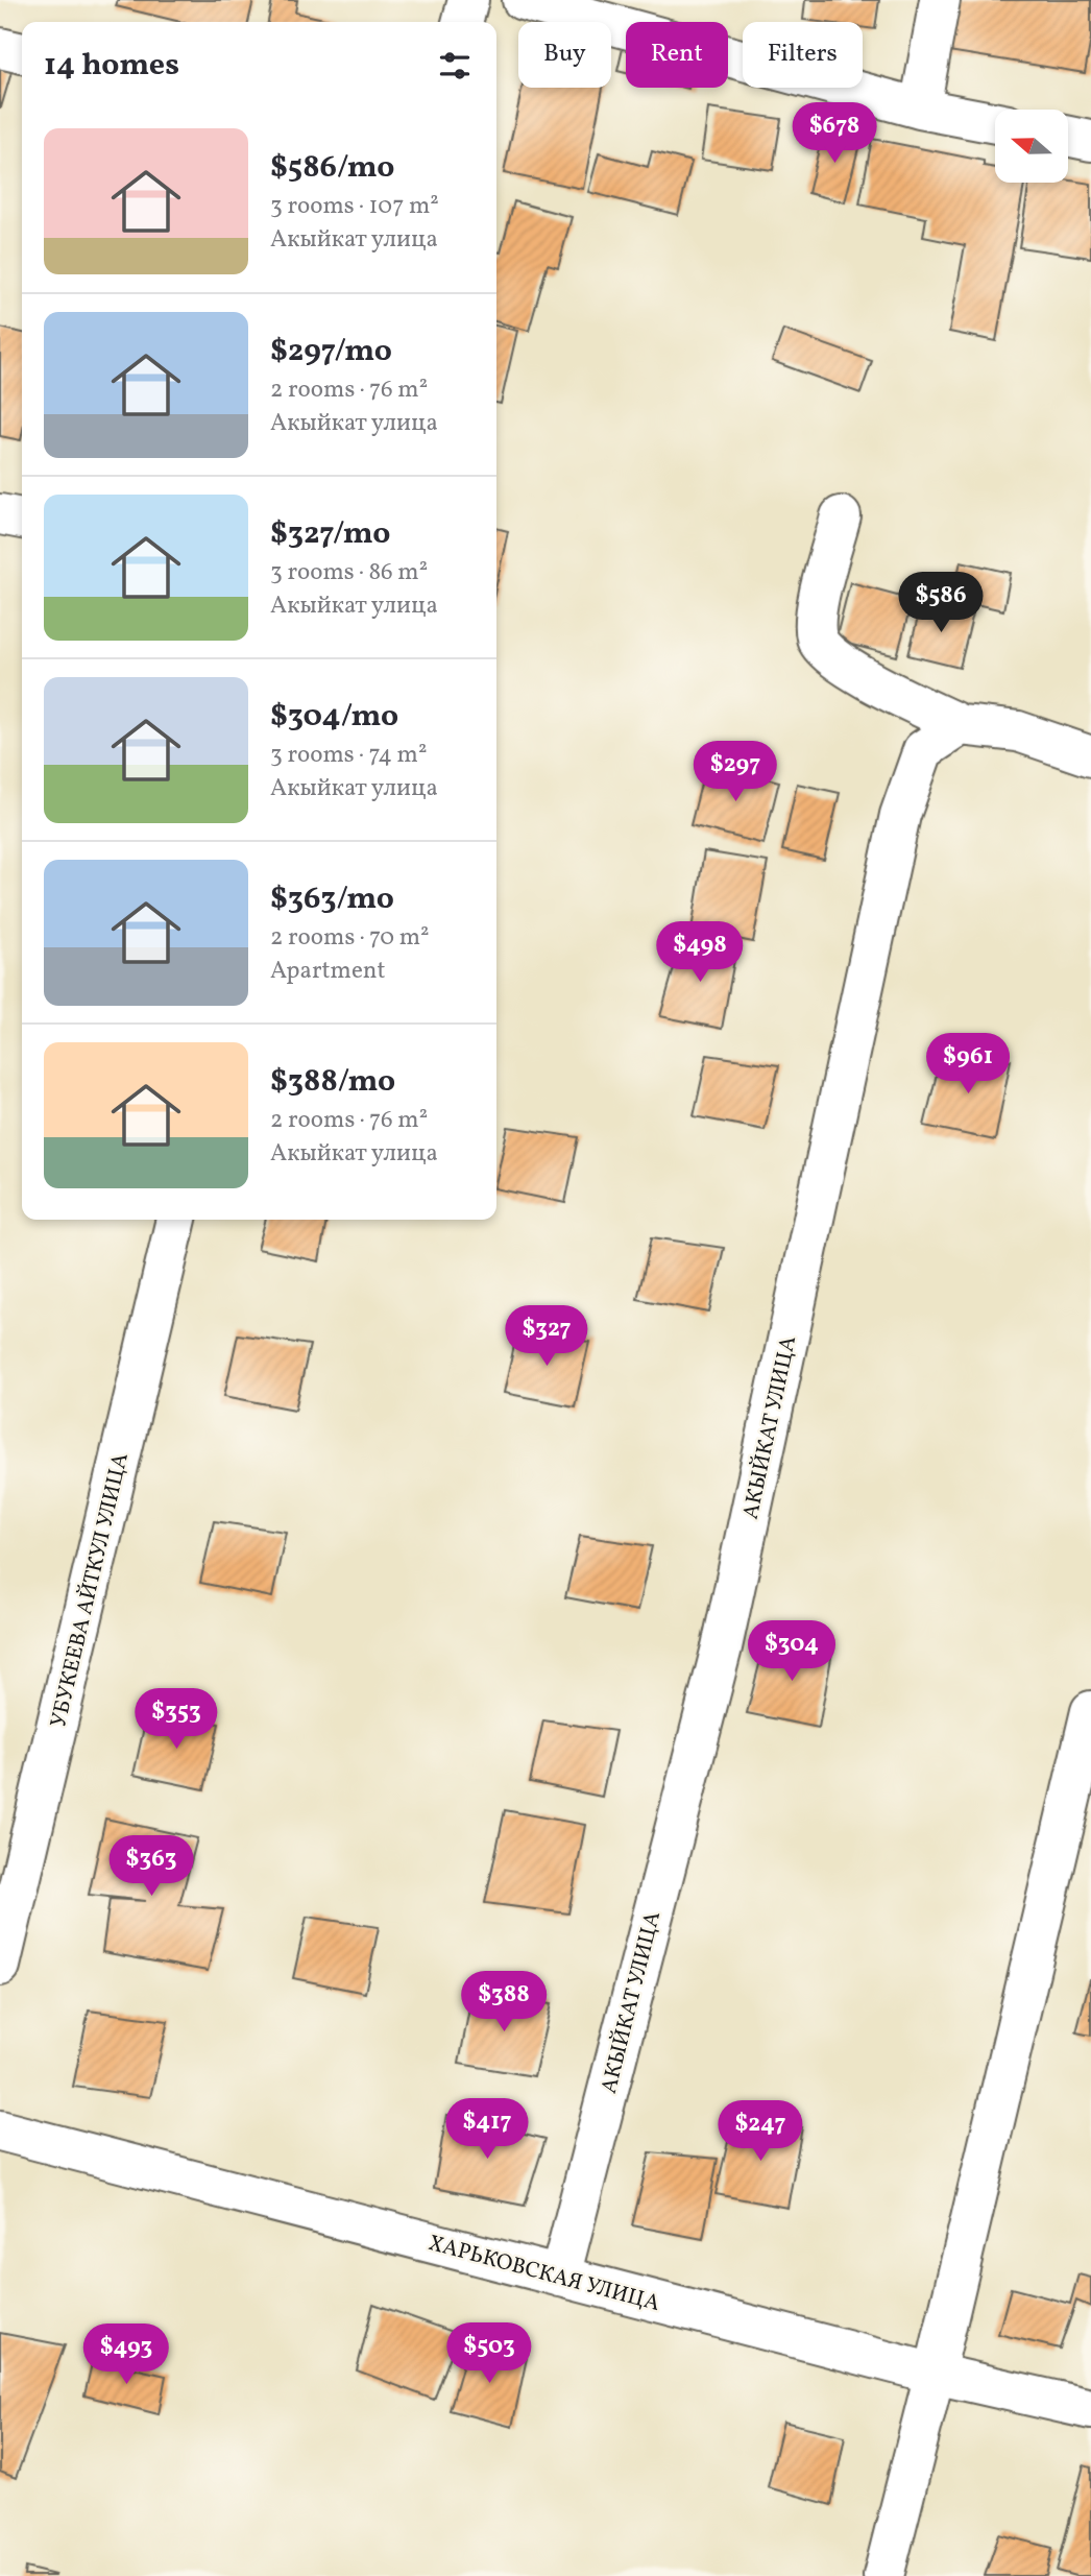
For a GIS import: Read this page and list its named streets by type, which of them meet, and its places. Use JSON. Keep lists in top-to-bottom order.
{
  "streets": {
    "street": ["АКЫЙКАТ УЛИЦА", "УБУКЕЕВА АЙТКУЛ УЛИЦА", "ХАРЬКОВСКАЯ УЛИЦА"]
  },
  "crossings": [
    ["АКЫЙКАТ УЛИЦА", "ХАРЬКОВСКАЯ УЛИЦА"]
  ],
  "north": "left",
  "page": {
    "chip": ["Buy", "Rent", "Filters"],
    "heading": "14 homes",
    "price": [
      "$678",
      "$586",
      "$297",
      "$498",
      "$961",
      "$327",
      "$304",
      "$353",
      "$363",
      "$388",
      "$417",
      "$247",
      "$503",
      "$493"
    ],
    "list": [
      {
        "name": "$586/mo",
        "note": "3 rooms · 107 m² · Акыйкат улица"
      },
      {
        "name": "$297/mo",
        "note": "2 rooms · 76 m² · Акыйкат улица"
      },
      {
        "name": "$327/mo",
        "note": "3 rooms · 86 m² · Акыйкат улица"
      },
      {
        "name": "$304/mo",
        "note": "3 rooms · 74 m² · Акыйкат улица"
      },
      {
        "name": "$363/mo",
        "note": "2 rooms · 70 m² · Apartment"
      },
      {
        "name": "$388/mo",
        "note": "2 rooms · 76 m² · Акыйкат улица"
      }
    ]
  }
}
